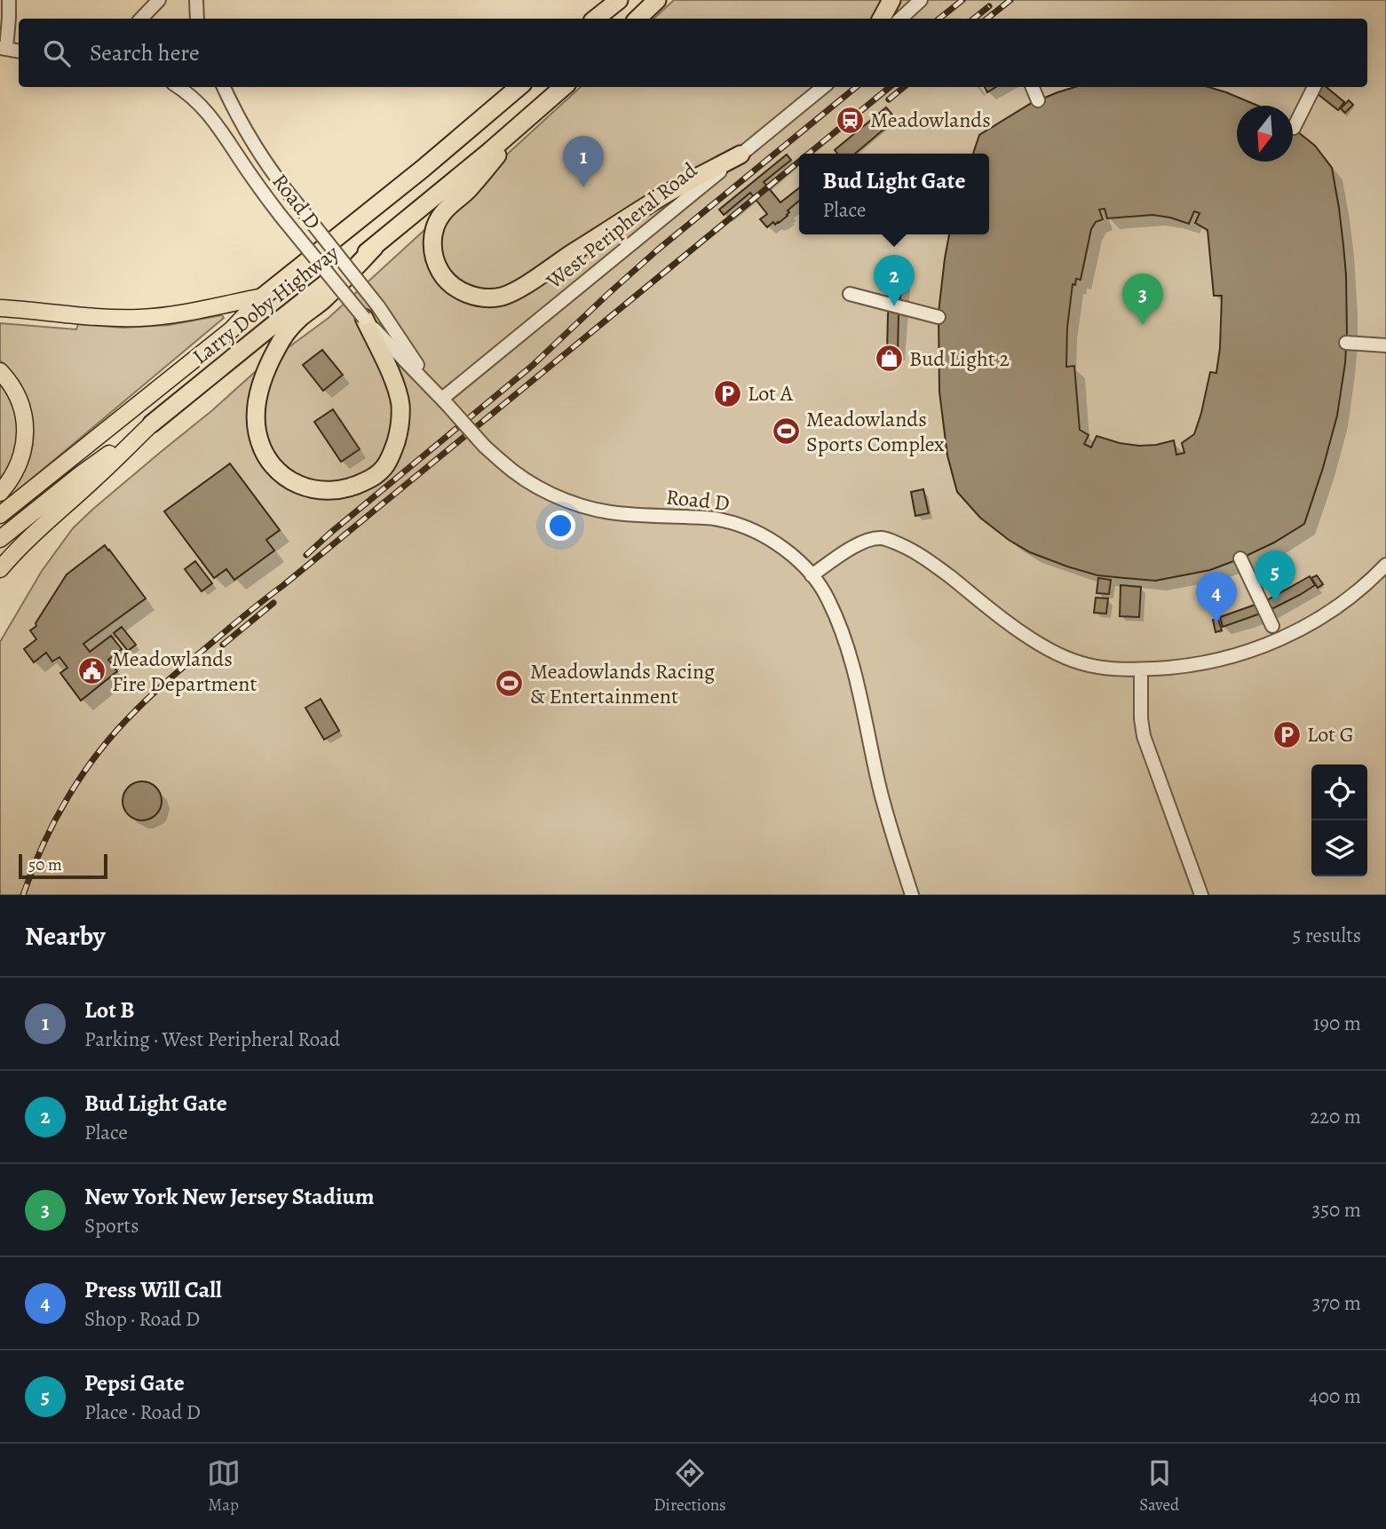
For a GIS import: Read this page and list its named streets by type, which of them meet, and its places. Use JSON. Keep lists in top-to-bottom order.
{
  "streets": {
    "highway": ["Larry Doby Highway"],
    "street": ["Road D", "West Peripheral Road"]
  },
  "crossings": [
    ["Road D", "West Peripheral Road"]
  ],
  "places": {
    "station": ["Meadowlands"],
    "shop": ["Bud Light 2"],
    "parking": ["Lot A", "Lot G"],
    "sports": ["Meadowlands Sports Complex", "Meadowlands Racing & Entertainment"],
    "public building": ["Meadowlands Fire Department"]
  },
  "scale_bar": "50 m",
  "north": "bottom",
  "page": {
    "search": "Search here",
    "pins": [
      "1",
      "2",
      "3",
      "5",
      "4"
    ],
    "popup": ["Bud Light Gate", "Place"],
    "scale": "50 m",
    "heading": ["Nearby", "5 results"],
    "list": [
      {
        "mark": "1",
        "name": "Lot B",
        "note": "Parking · West Peripheral Road",
        "value": "190 m"
      },
      {
        "mark": "2",
        "name": "Bud Light Gate",
        "note": "Place",
        "value": "220 m"
      },
      {
        "mark": "3",
        "name": "New York New Jersey Stadium",
        "note": "Sports",
        "value": "350 m"
      },
      {
        "mark": "4",
        "name": "Press Will Call",
        "note": "Shop · Road D",
        "value": "370 m"
      },
      {
        "mark": "5",
        "name": "Pepsi Gate",
        "note": "Place · Road D",
        "value": "400 m"
      }
    ],
    "nav": ["Map", "Directions", "Saved"]
  }
}
